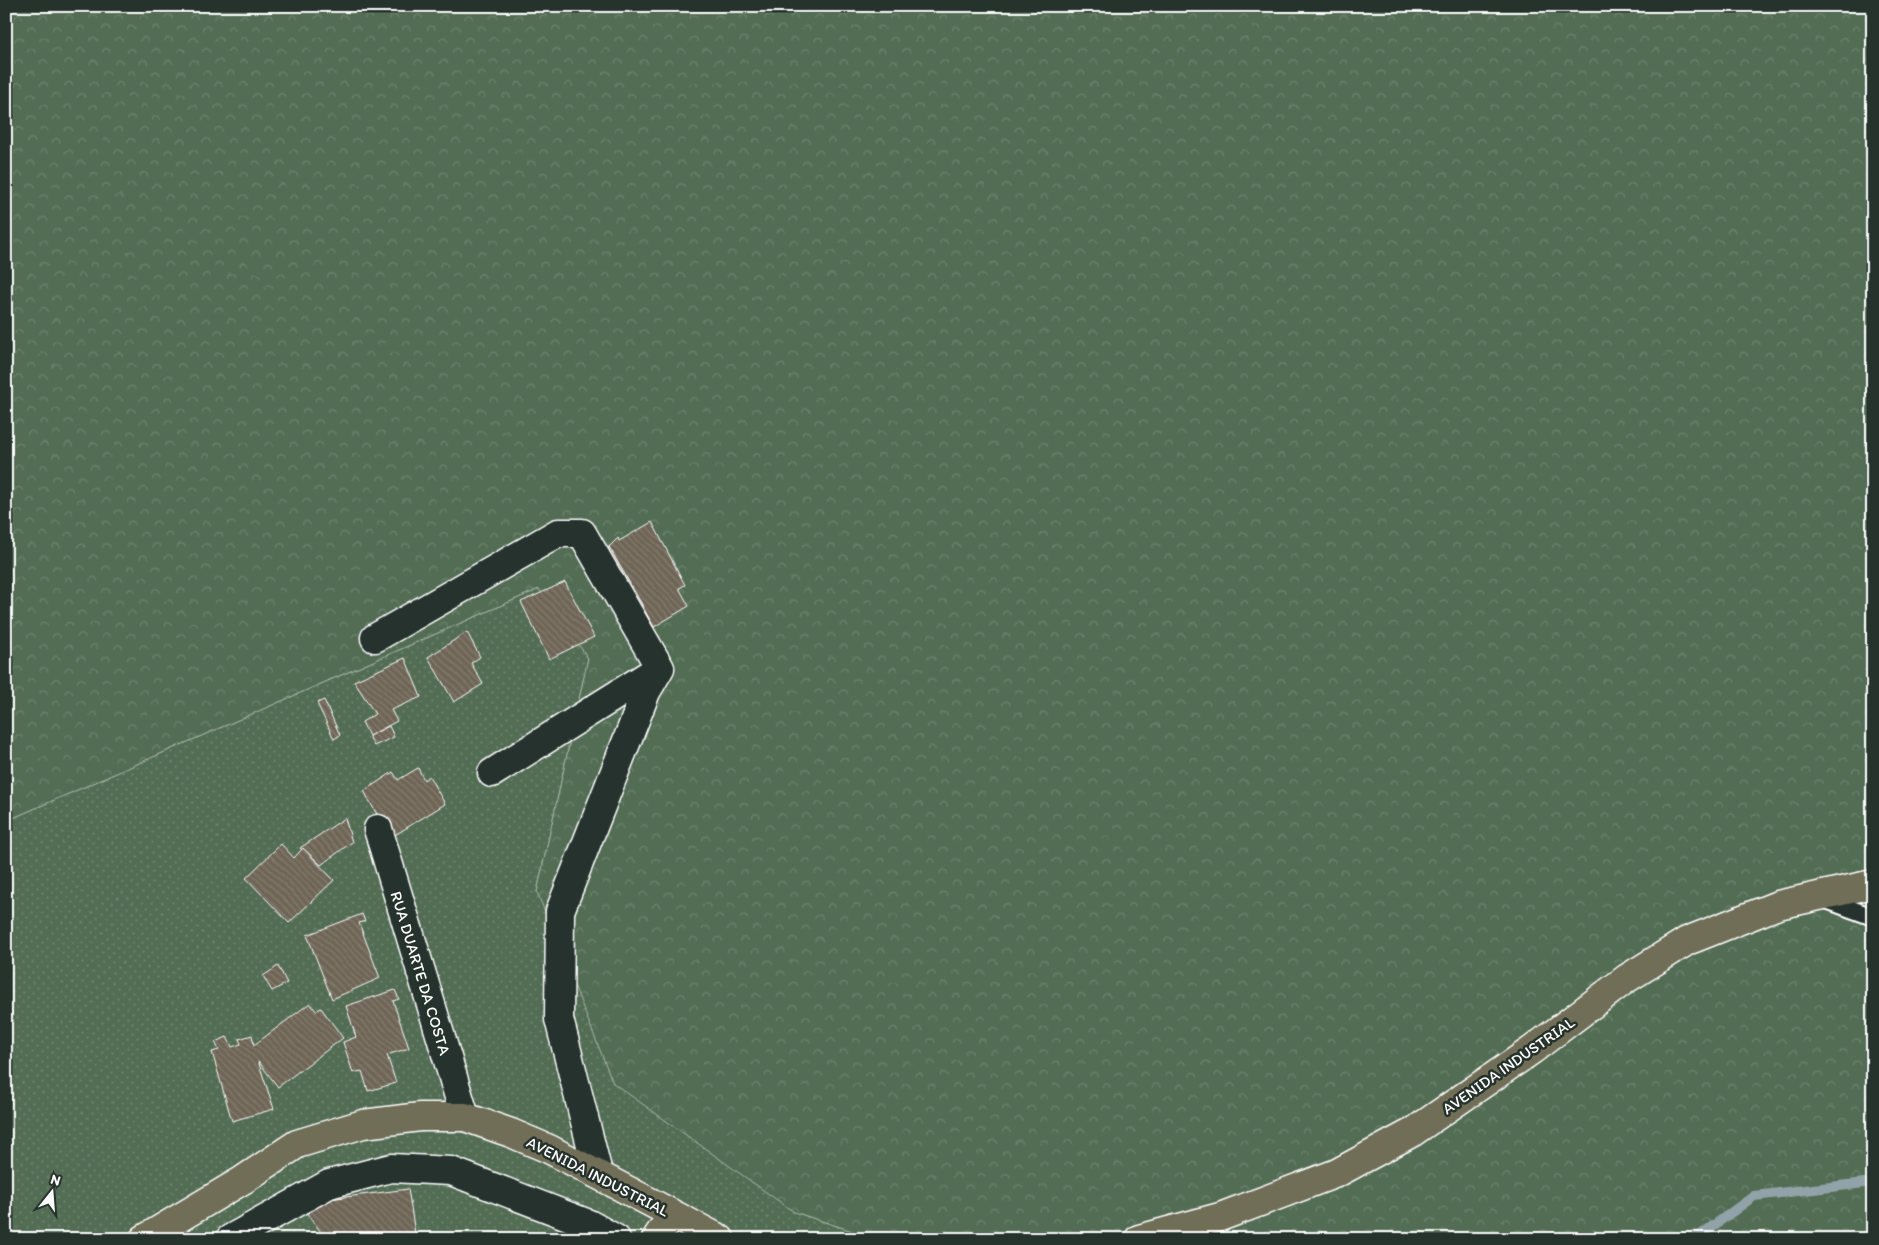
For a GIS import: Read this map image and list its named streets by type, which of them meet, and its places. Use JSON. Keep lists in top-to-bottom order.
{
  "streets": {
    "main road": ["AVENIDA INDUSTRIAL"],
    "street": ["RUA DUARTE DA COSTA"]
  },
  "crossings": [
    ["RUA DUARTE DA COSTA", "AVENIDA INDUSTRIAL"]
  ],
  "north": "top"
}
